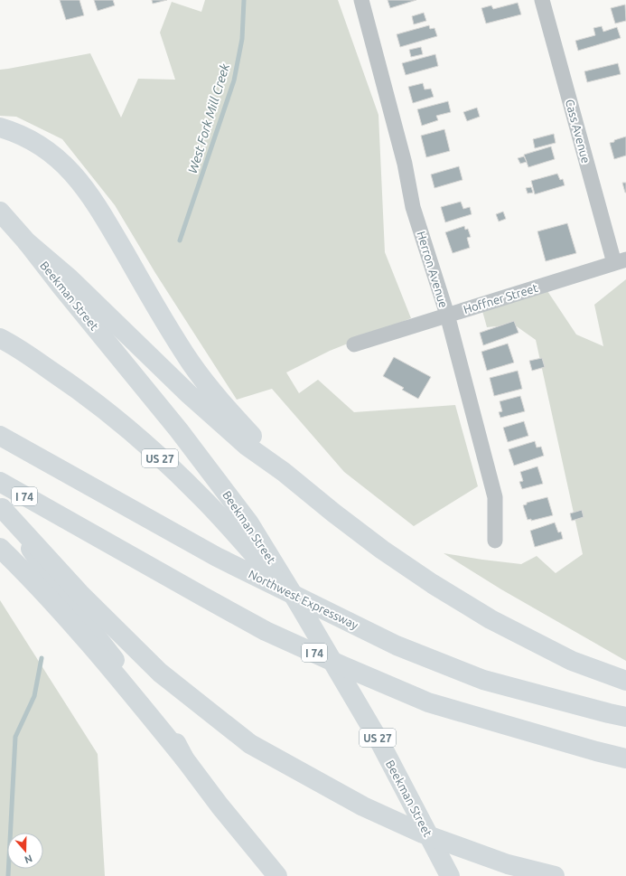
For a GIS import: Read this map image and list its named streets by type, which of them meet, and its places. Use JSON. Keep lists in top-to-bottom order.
{
  "streets": {
    "main road": [
      "Beekman Street",
      "US 27",
      "I 74",
      "Northwest Expressway"
    ],
    "street": ["Cass Avenue", "Herron Avenue", "Hoffner Street"]
  },
  "crossings": [
    ["Cass Avenue", "Hoffner Street"],
    ["Herron Avenue", "Hoffner Street"],
    ["Beekman Street", "US 27"]
  ],
  "water": ["West Fork Mill Creek"],
  "north": "bottom"
}
